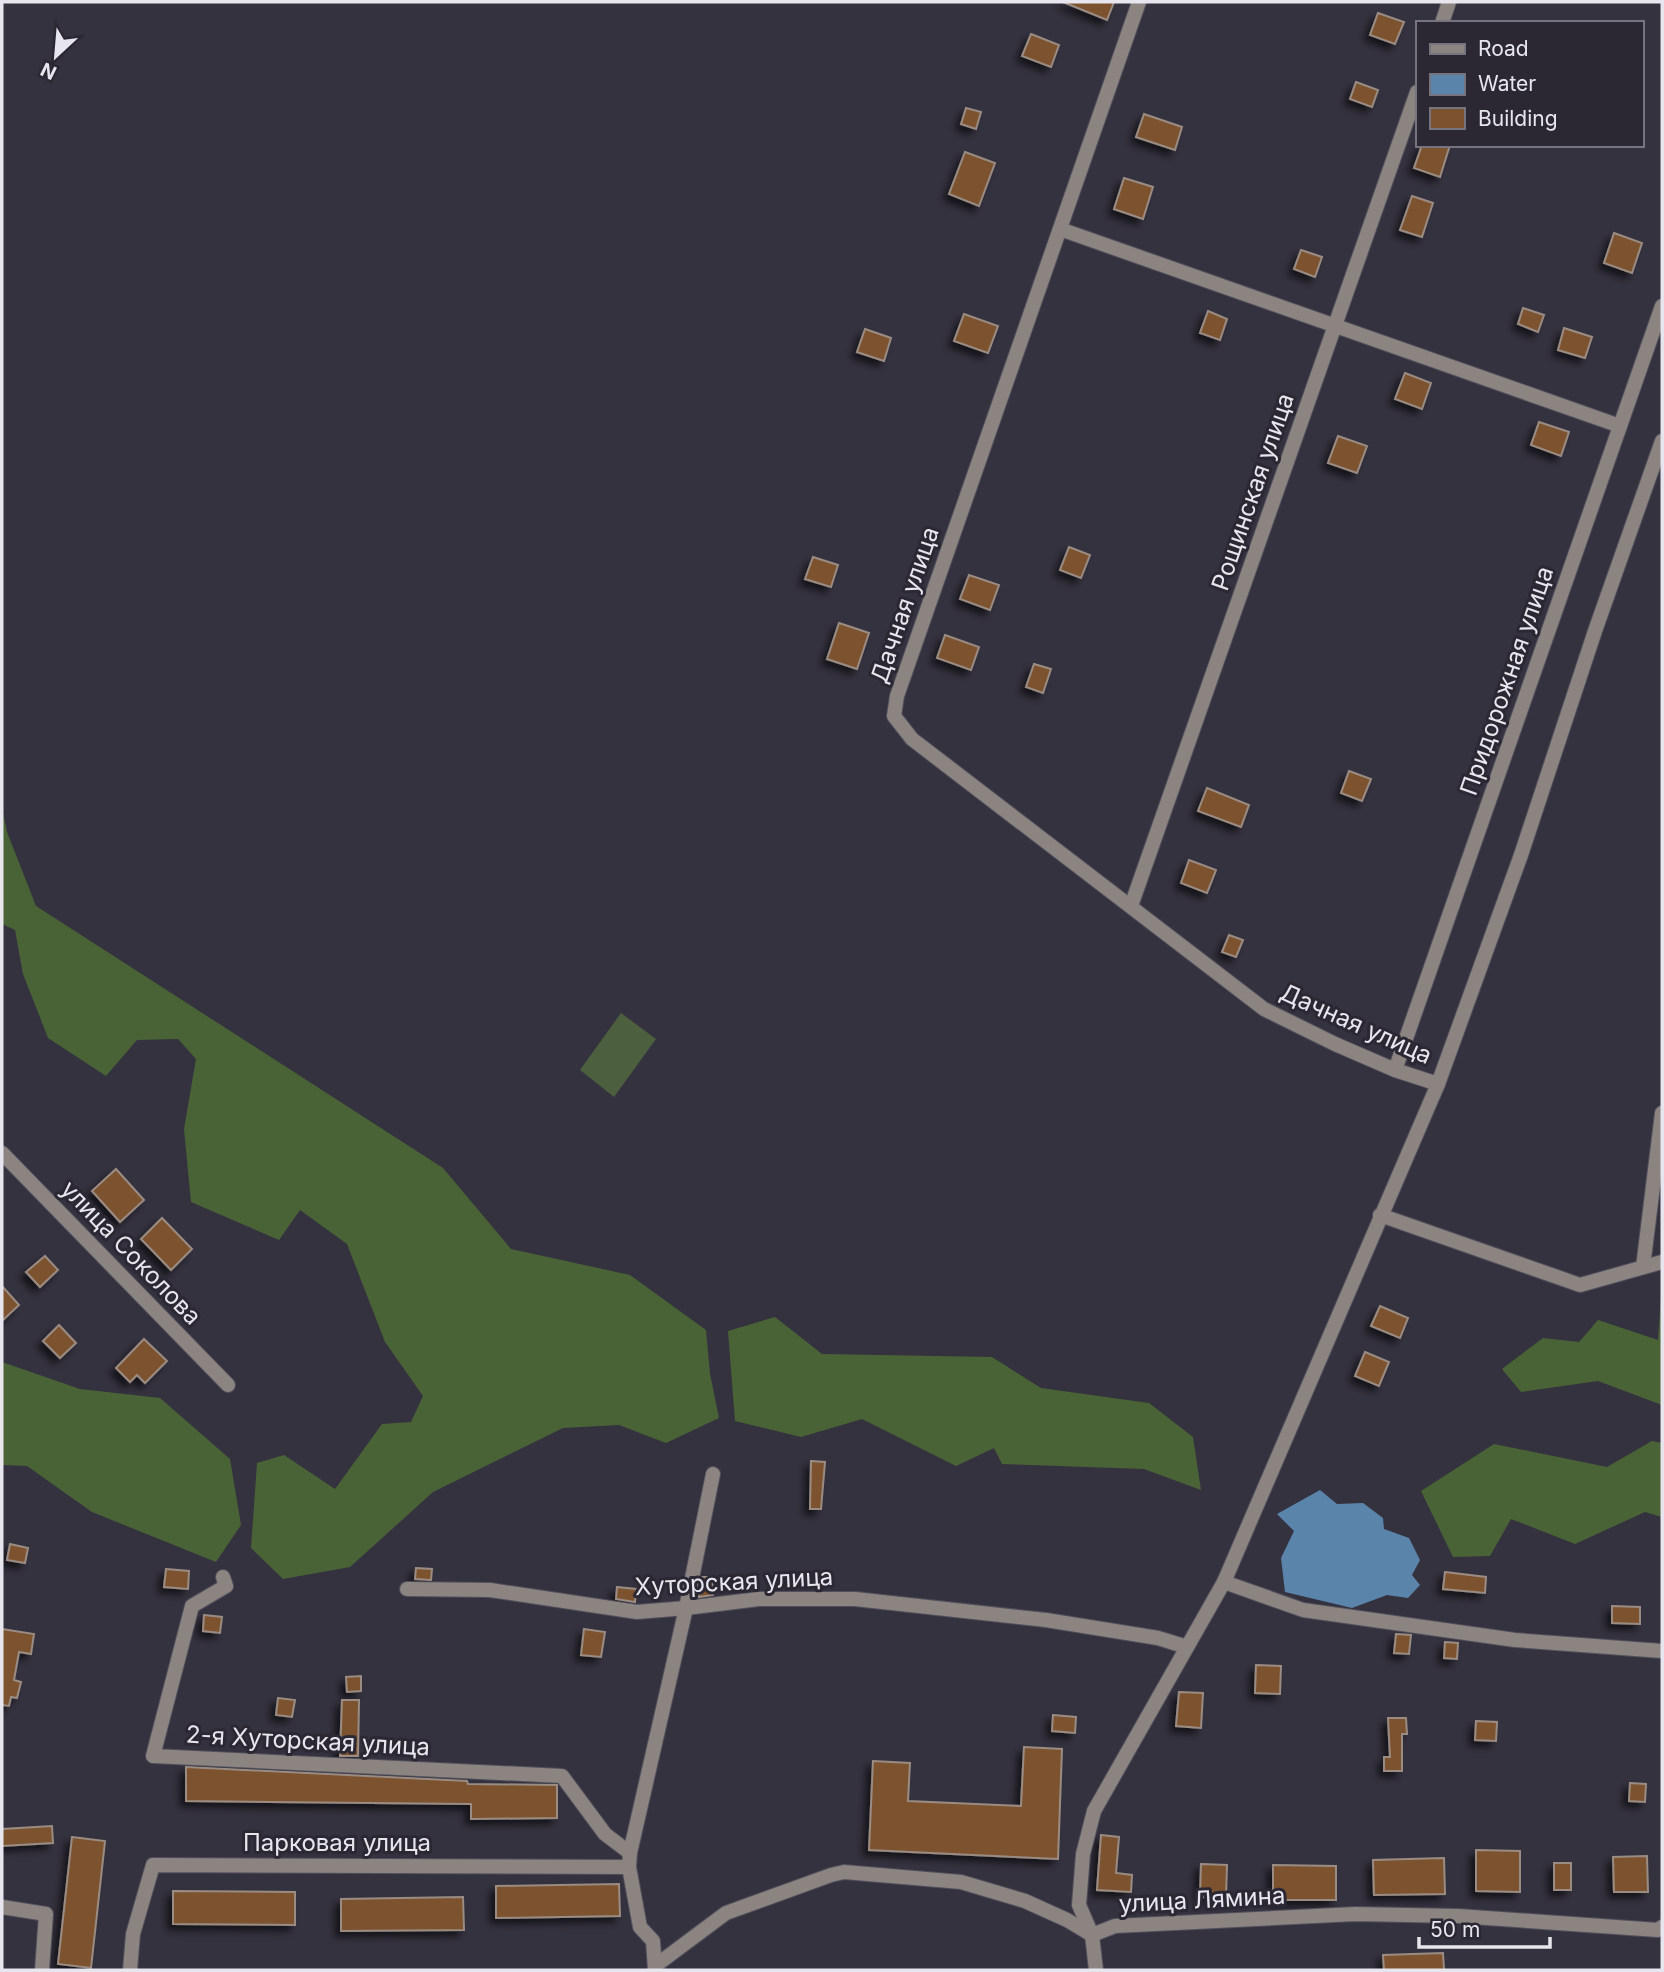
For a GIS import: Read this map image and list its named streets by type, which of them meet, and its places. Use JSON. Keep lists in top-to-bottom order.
{
  "streets": {
    "street": [
      "Рощинская улица",
      "Дачная улица",
      "Придорожная улица",
      "улица Соколова",
      "Хуторская улица",
      "2-я Хуторская улица",
      "Парковая улица",
      "улица Лямина"
    ]
  },
  "crossings": [
    ["Рощинская улица", "Дачная улица"],
    ["Дачная улица", "Придорожная улица"],
    ["2-я Хуторская улица", "Парковая улица"]
  ],
  "legend": ["Road", "Water", "Building"],
  "scale_bar": "50 m",
  "north": "bottom left"
}
